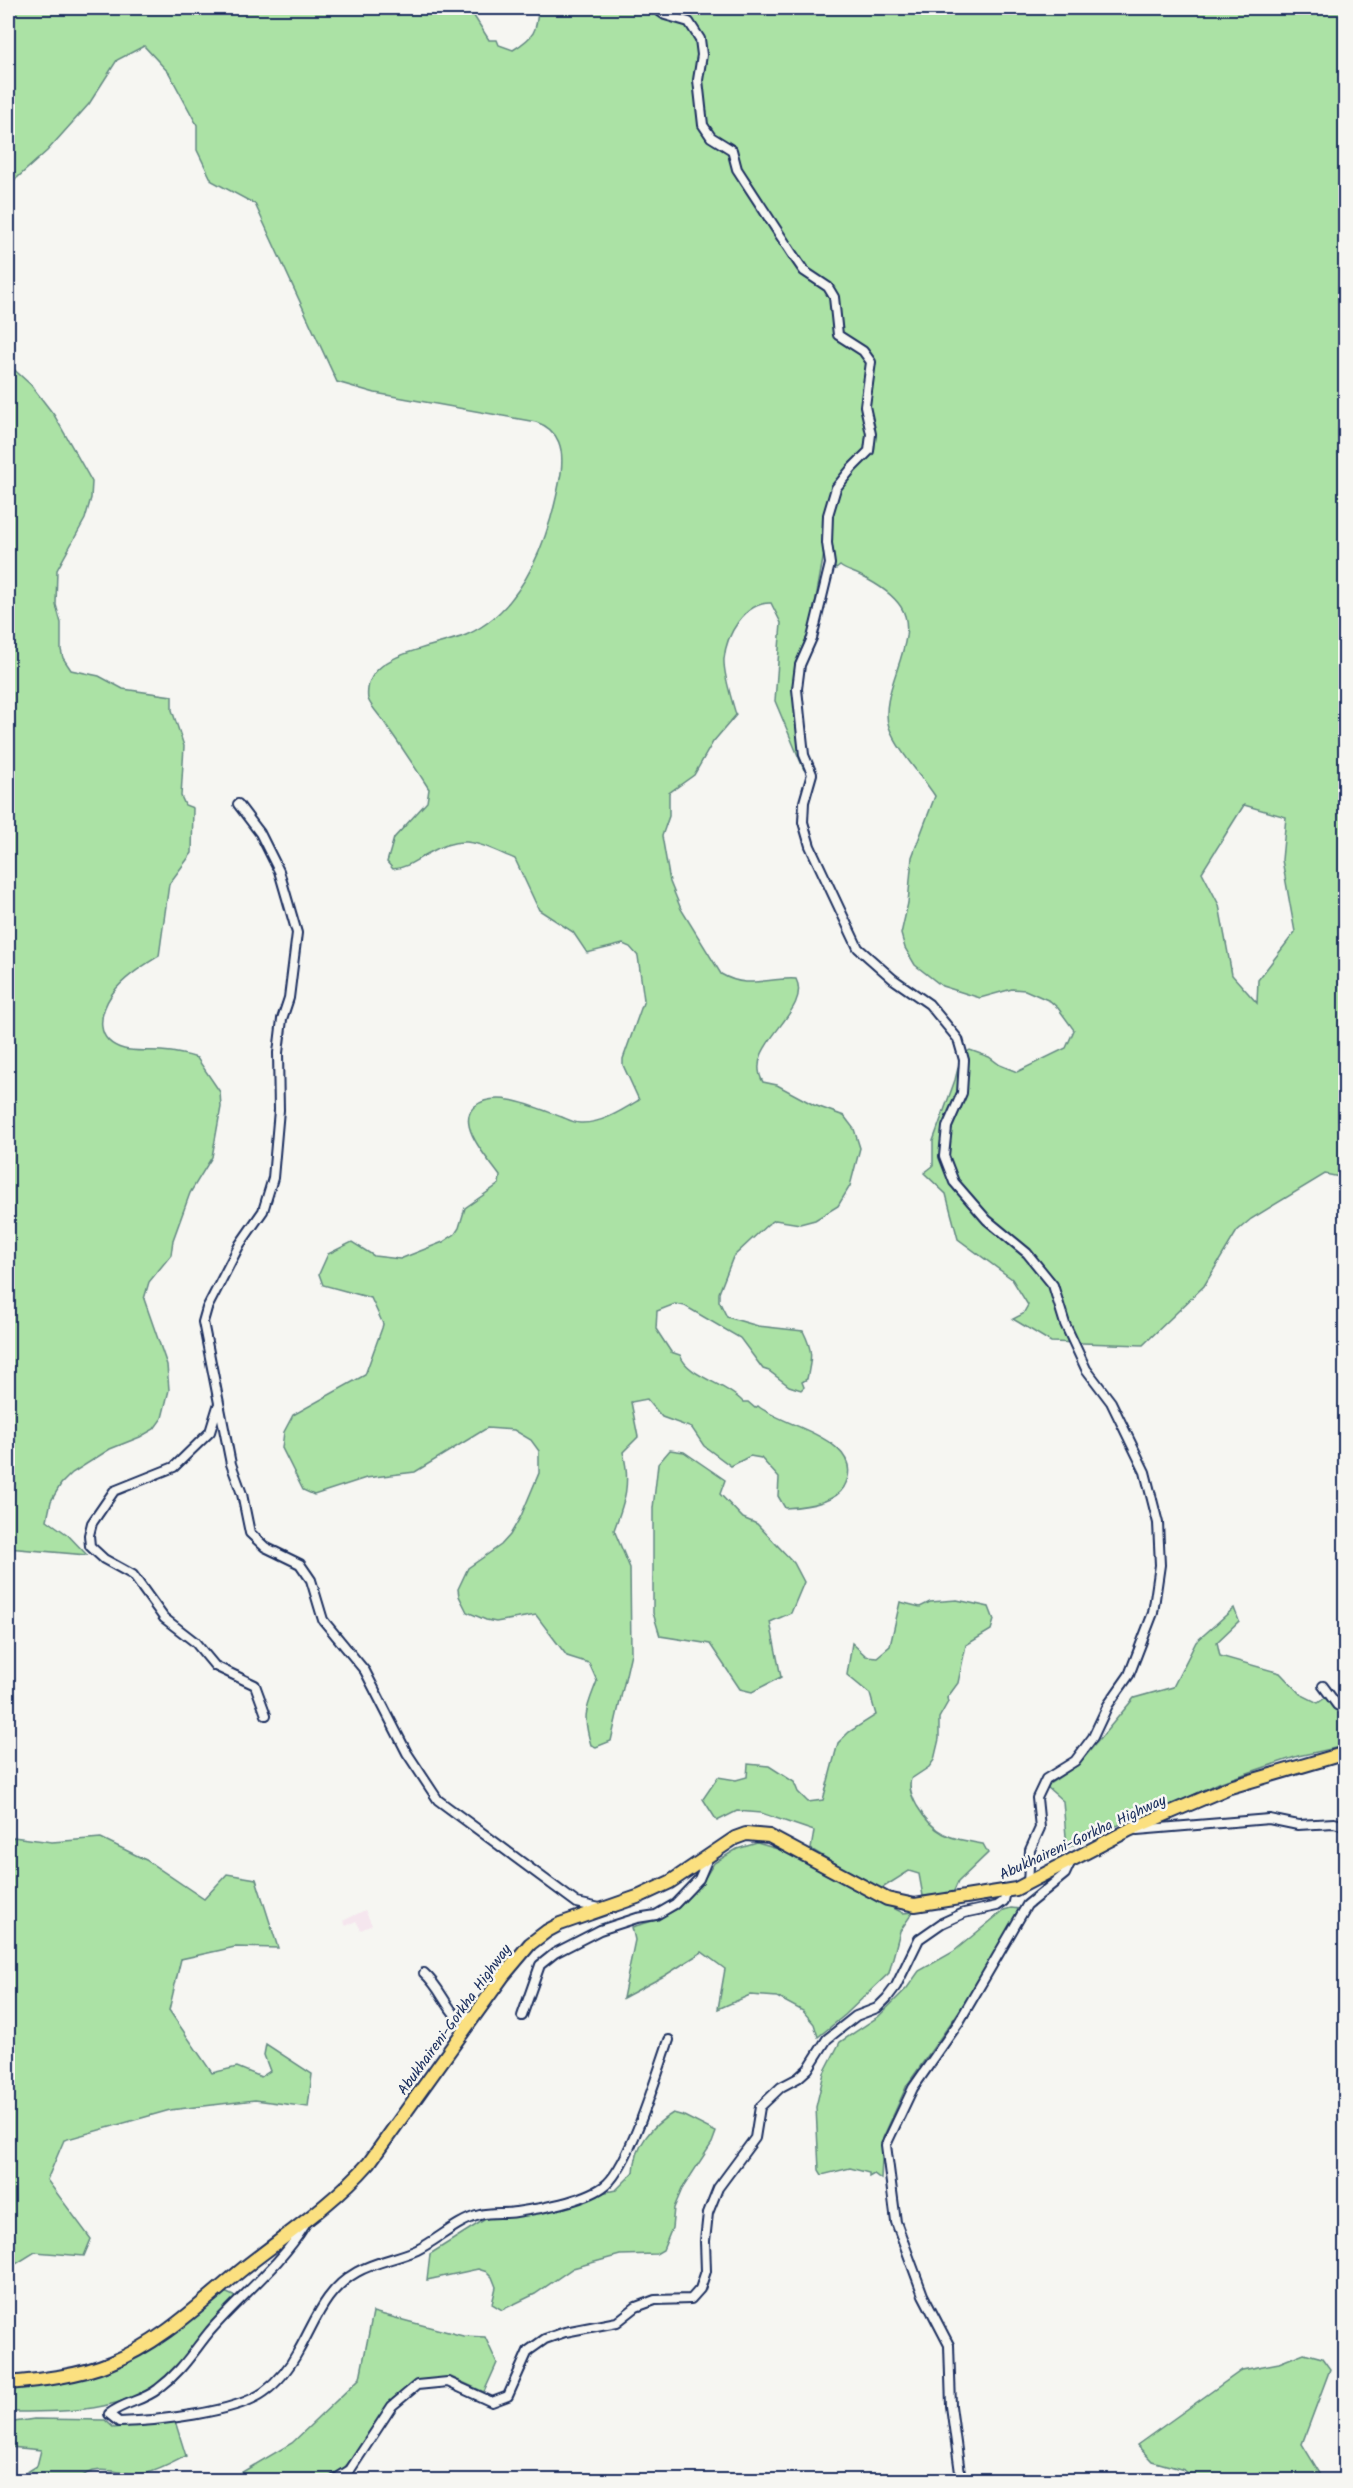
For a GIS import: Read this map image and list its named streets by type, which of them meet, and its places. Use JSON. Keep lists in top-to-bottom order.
{
  "streets": {
    "main road": ["Abukhaireni-Gorkha Highway"]
  }
}
